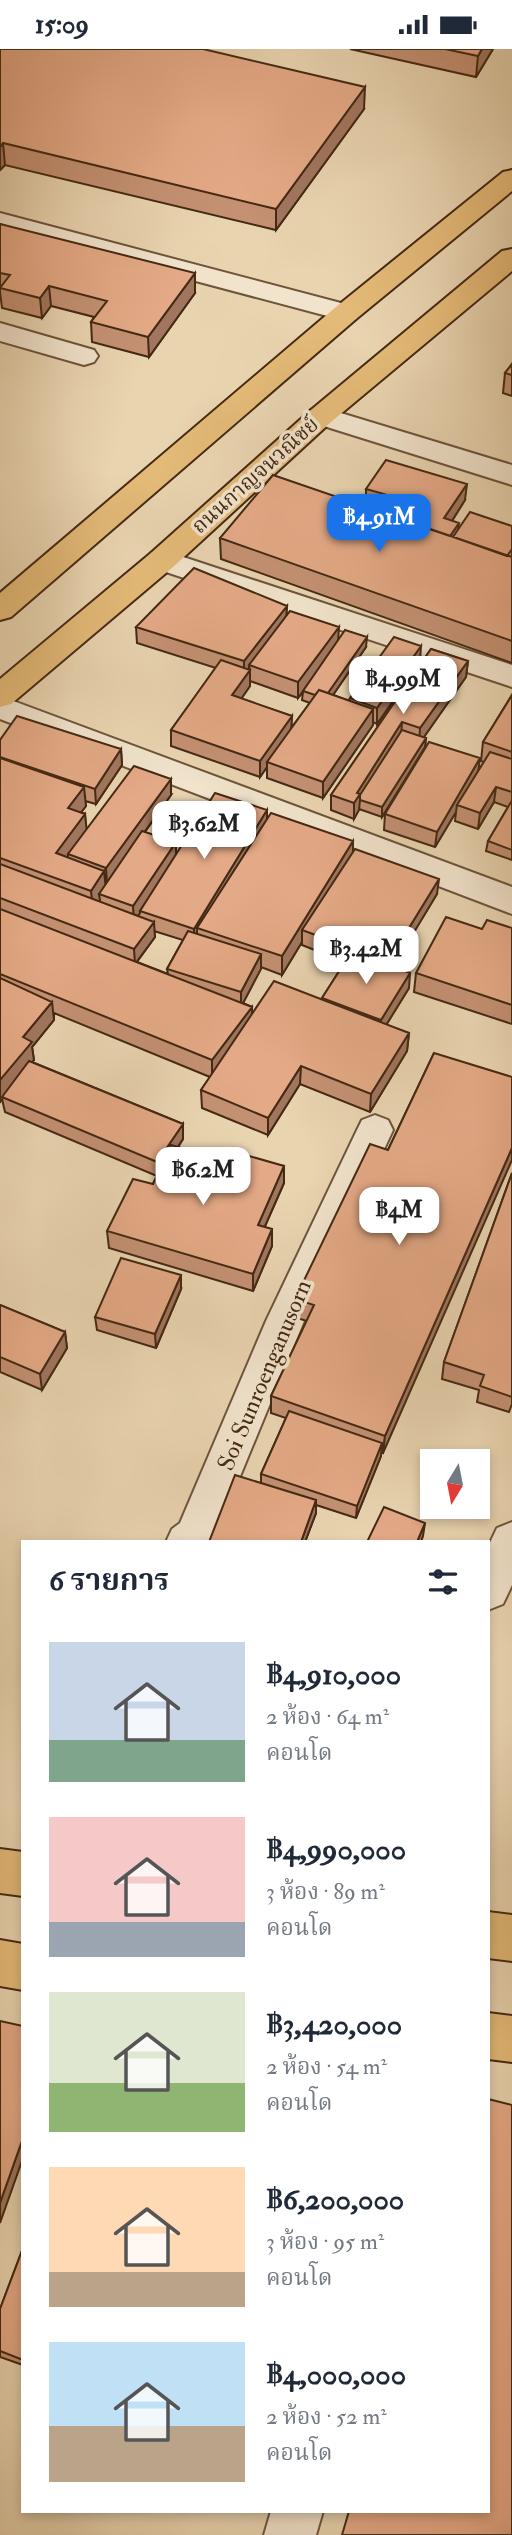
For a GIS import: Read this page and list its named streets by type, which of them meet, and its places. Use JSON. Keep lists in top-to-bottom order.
{
  "streets": {
    "main road": ["ถนนกาญจนวณิชย์"],
    "street": ["Soi Sunroenganusorn"]
  },
  "north": "bottom",
  "page": {
    "status": "15:09",
    "price": [
      "฿4.91M",
      "฿4.99M",
      "฿3.62M",
      "฿3.42M",
      "฿6.2M",
      "฿4M"
    ],
    "heading": "6 รายการ",
    "list": [
      {
        "name": "฿4,910,000",
        "note": "2 ห้อง · 64 m² · คอนโด"
      },
      {
        "name": "฿4,990,000",
        "note": "3 ห้อง · 89 m² · คอนโด"
      },
      {
        "name": "฿3,420,000",
        "note": "2 ห้อง · 54 m² · คอนโด"
      },
      {
        "name": "฿6,200,000",
        "note": "3 ห้อง · 95 m² · คอนโด"
      },
      {
        "name": "฿4,000,000",
        "note": "2 ห้อง · 52 m² · คอนโด"
      }
    ]
  }
}
